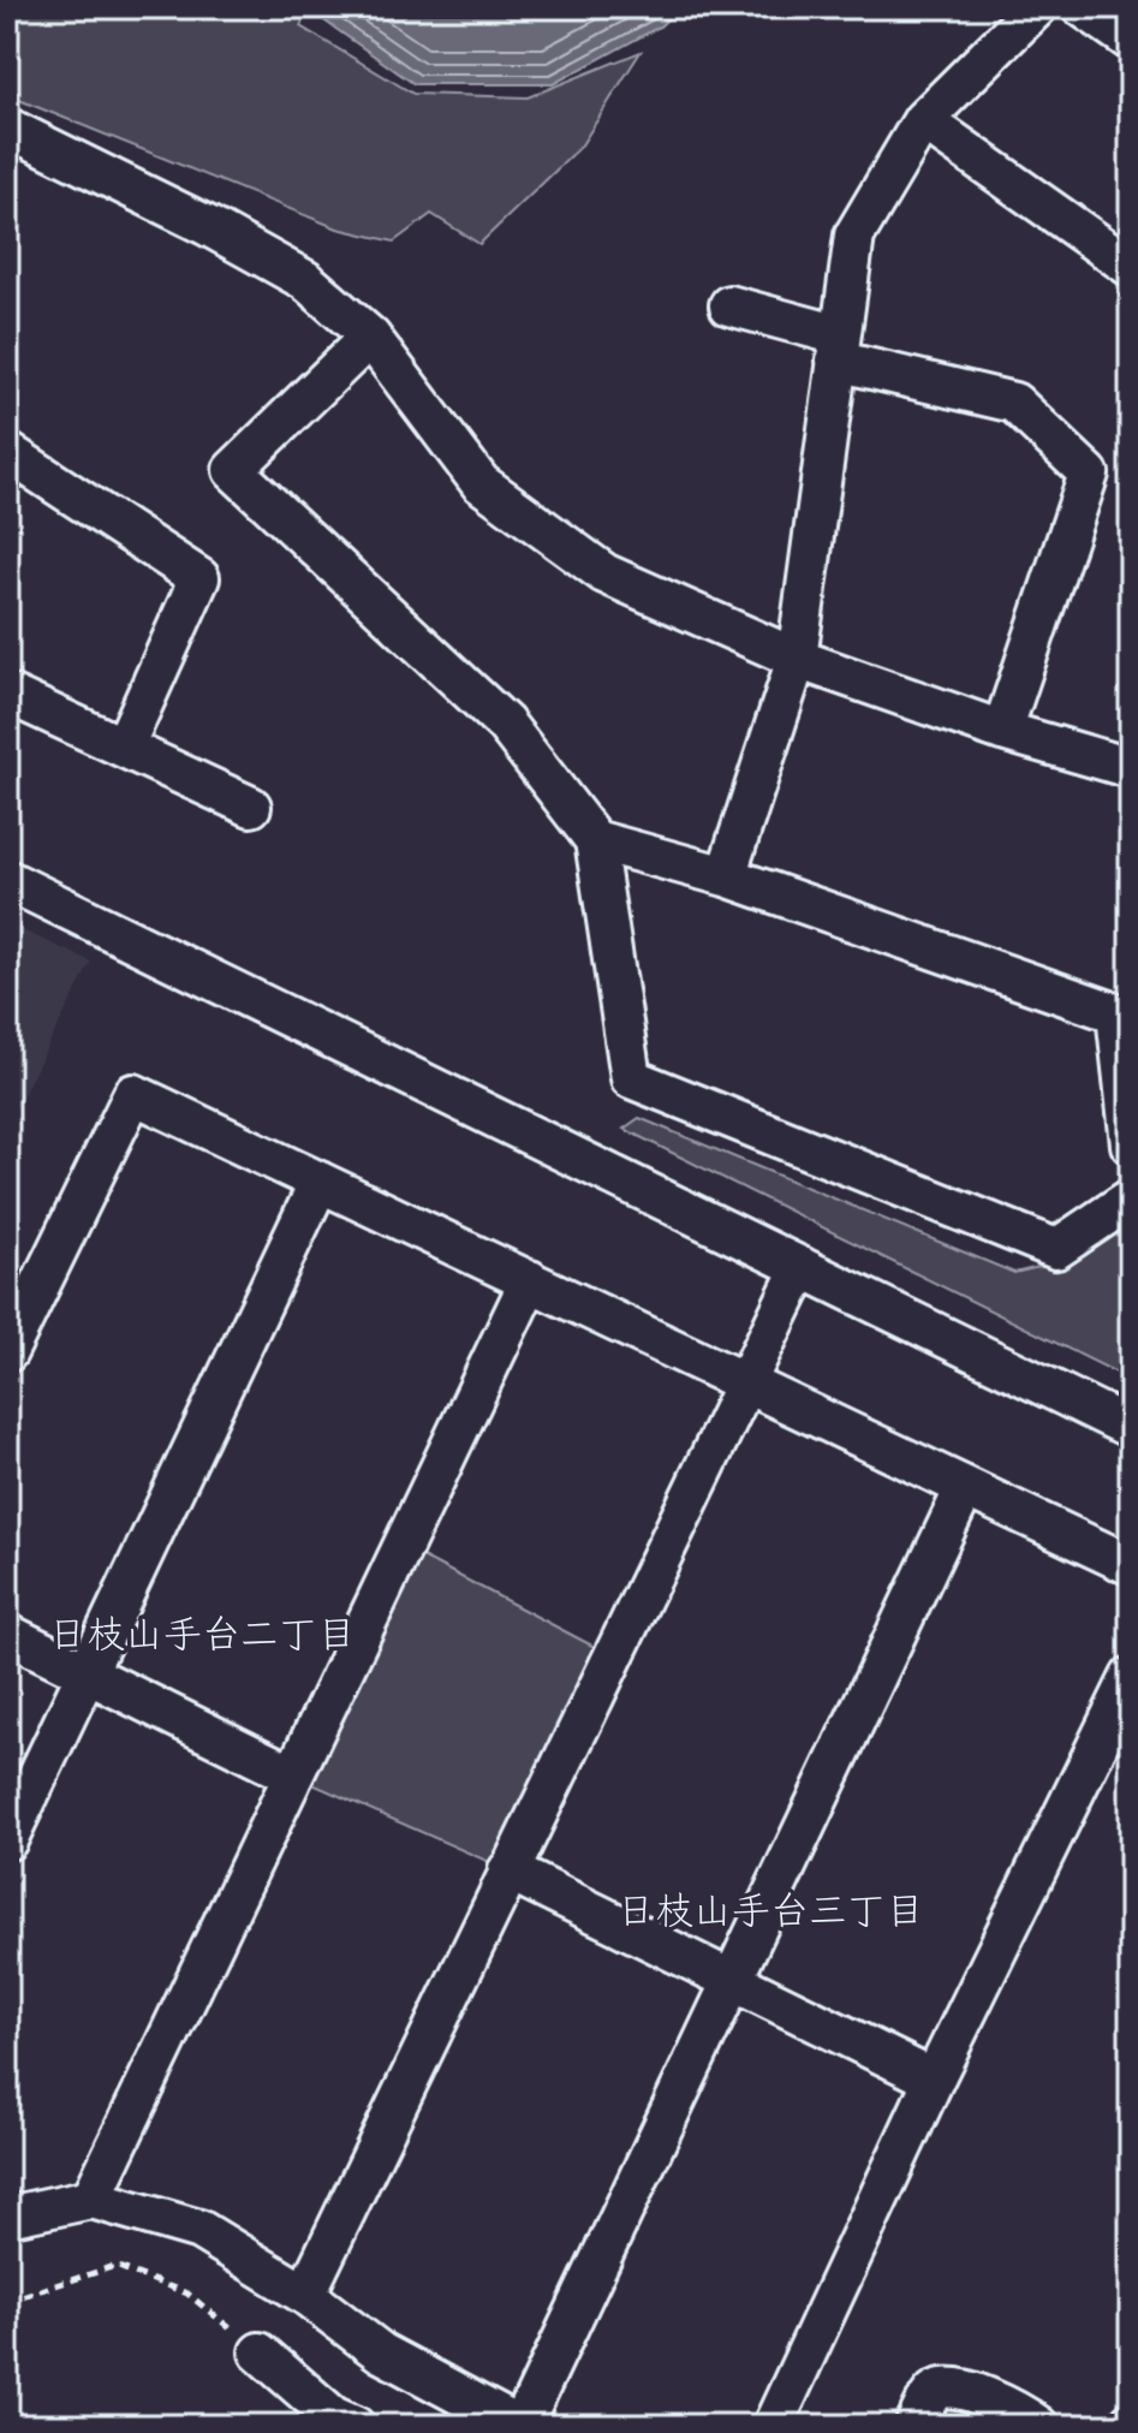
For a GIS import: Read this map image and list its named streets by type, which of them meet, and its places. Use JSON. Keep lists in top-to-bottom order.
{
  "districts": ["日枝山手台二丁目", "日枝山手台三丁目"]
}
